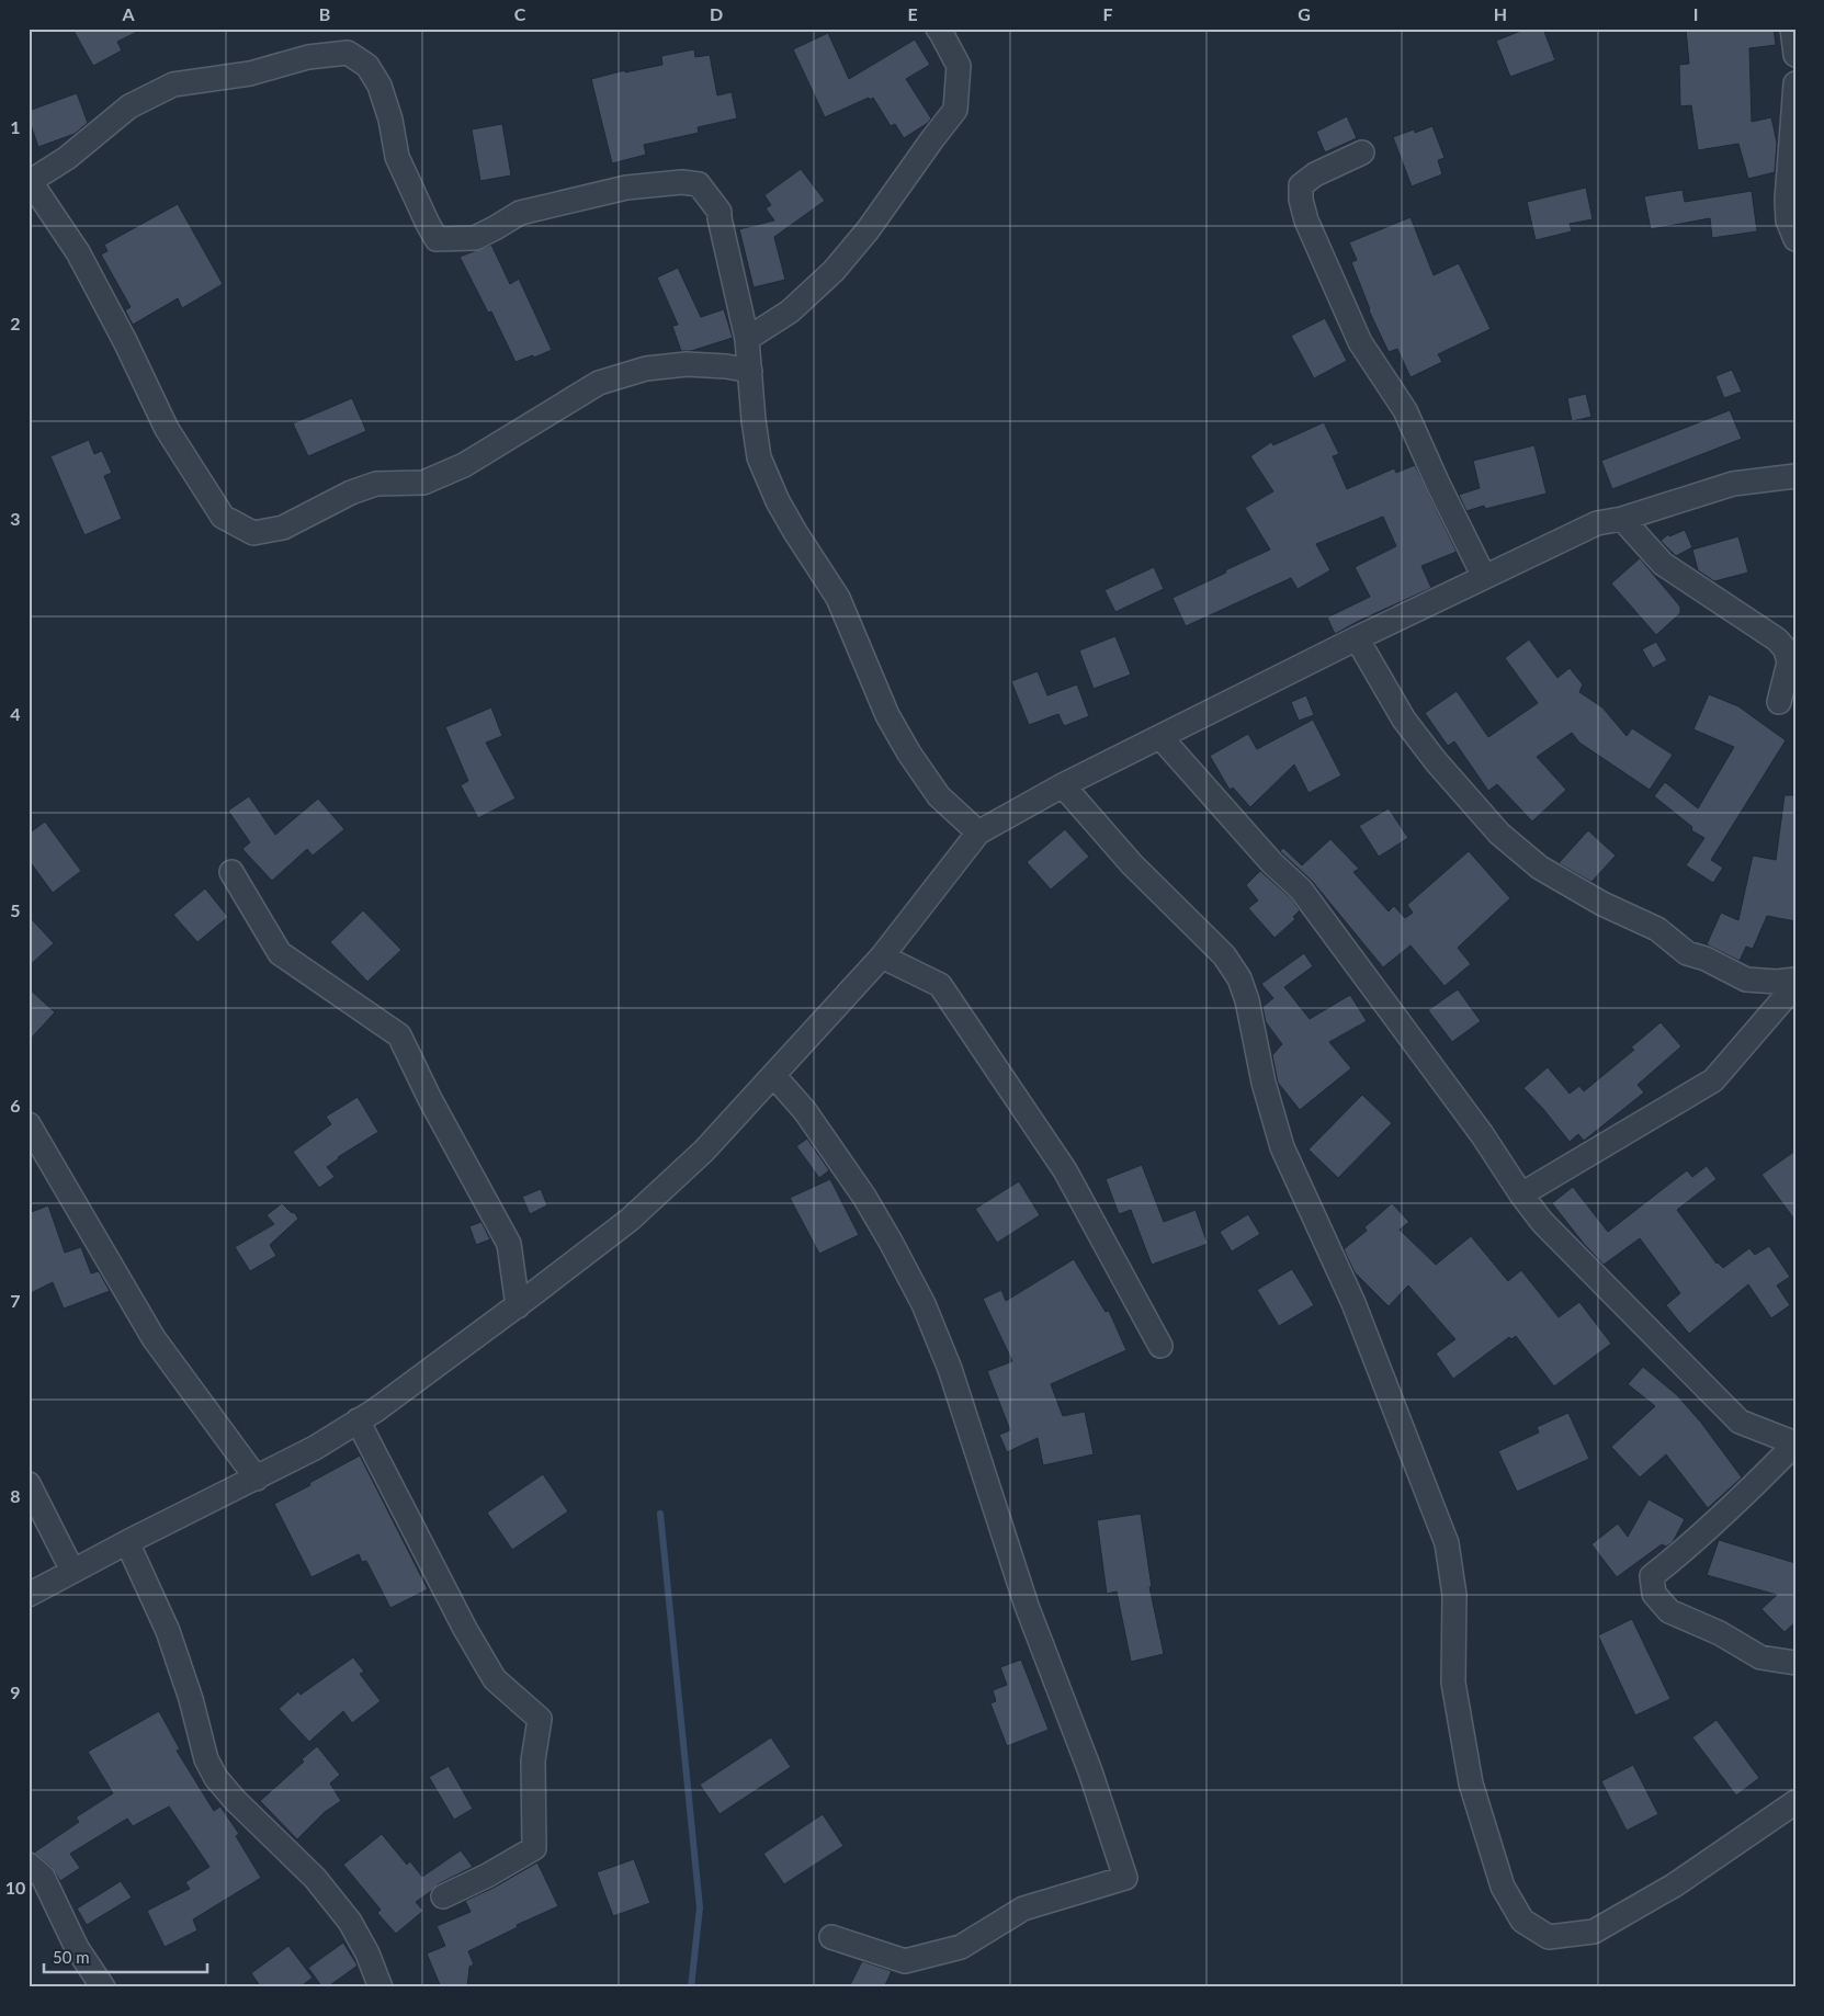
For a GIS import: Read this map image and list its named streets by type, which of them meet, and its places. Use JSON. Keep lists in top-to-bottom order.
{
  "scale_bar": "50 m",
  "grid": {
    "columns": [
      "A",
      "B",
      "C",
      "D",
      "E",
      "F",
      "G",
      "H",
      "I"
    ],
    "rows": [
      "1",
      "2",
      "3",
      "4",
      "5",
      "6",
      "7",
      "8",
      "9",
      "10"
    ]
  }
}
